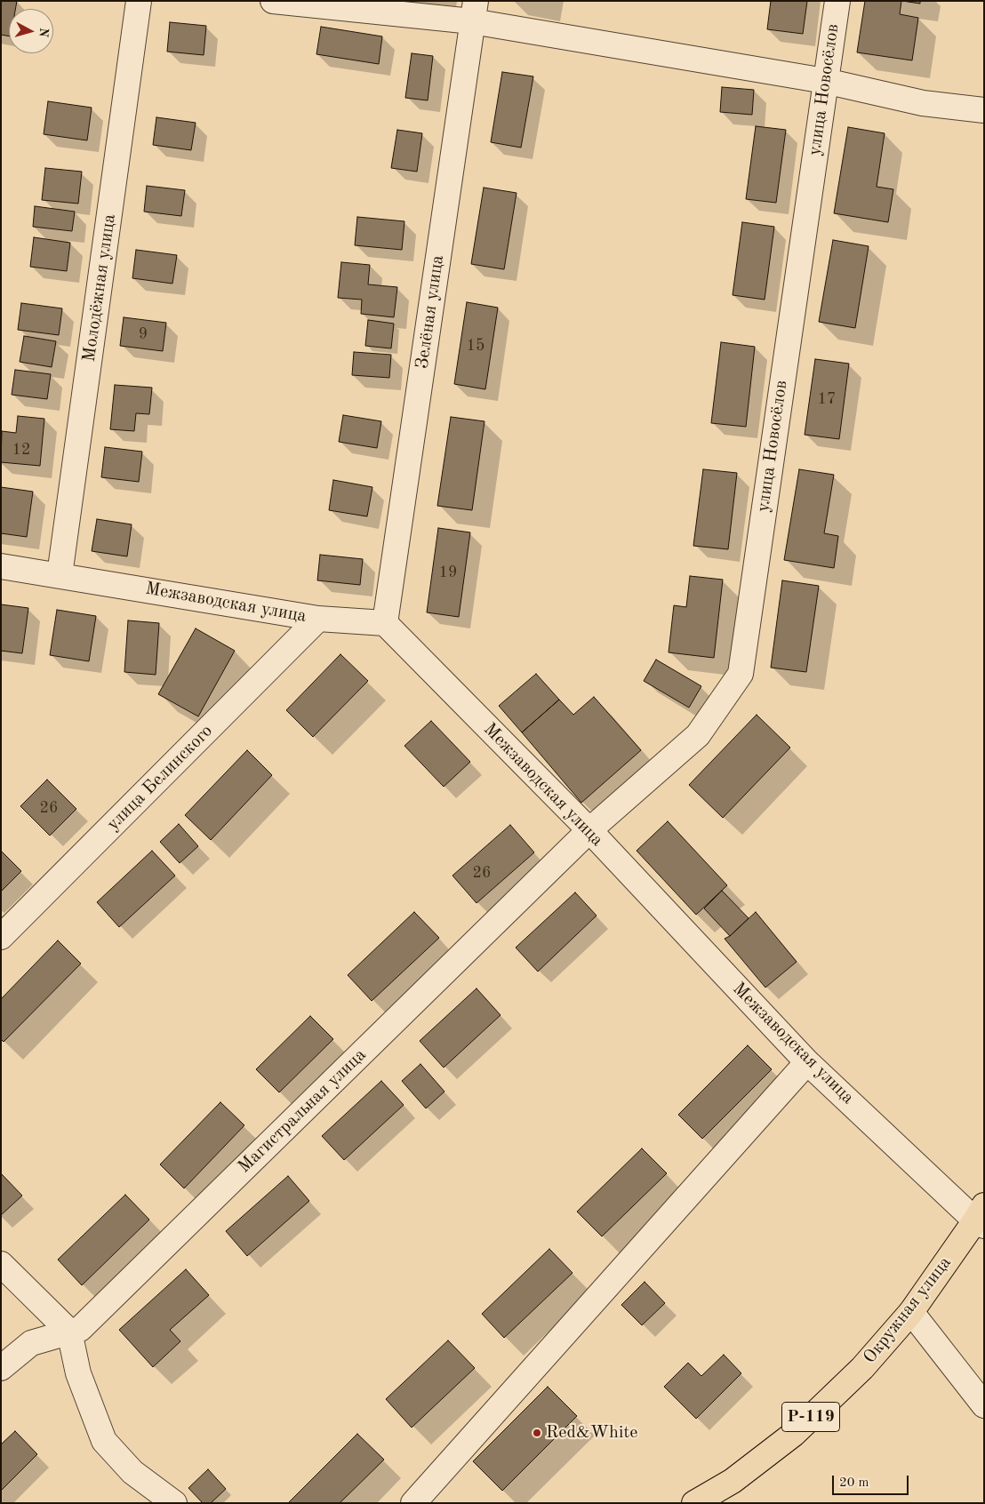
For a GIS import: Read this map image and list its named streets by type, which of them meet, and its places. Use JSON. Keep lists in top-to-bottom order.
{
  "streets": {
    "highway": ["Окружная улица", "Р-119"],
    "street": [
      "улица Новосёлов",
      "Молодёжная улица",
      "Зелёная улица",
      "Межзаводская улица",
      "улица Белинского",
      "Магистральная улица"
    ]
  },
  "crossings": [
    ["улица Новосёлов", "Межзаводская улица"],
    ["улица Новосёлов", "Магистральная улица"],
    ["Молодёжная улица", "Межзаводская улица"],
    ["Зелёная улица", "Межзаводская улица"],
    ["Межзаводская улица", "улица Белинского"],
    ["Межзаводская улица", "Магистральная улица"],
    ["Межзаводская улица", "Окружная улица"]
  ],
  "places": ["Red&White"],
  "house_numbers": [
    "9",
    "15",
    "17",
    "12",
    "19",
    "26",
    "26"
  ],
  "scale_bar": "20 m",
  "north": "right"
}
